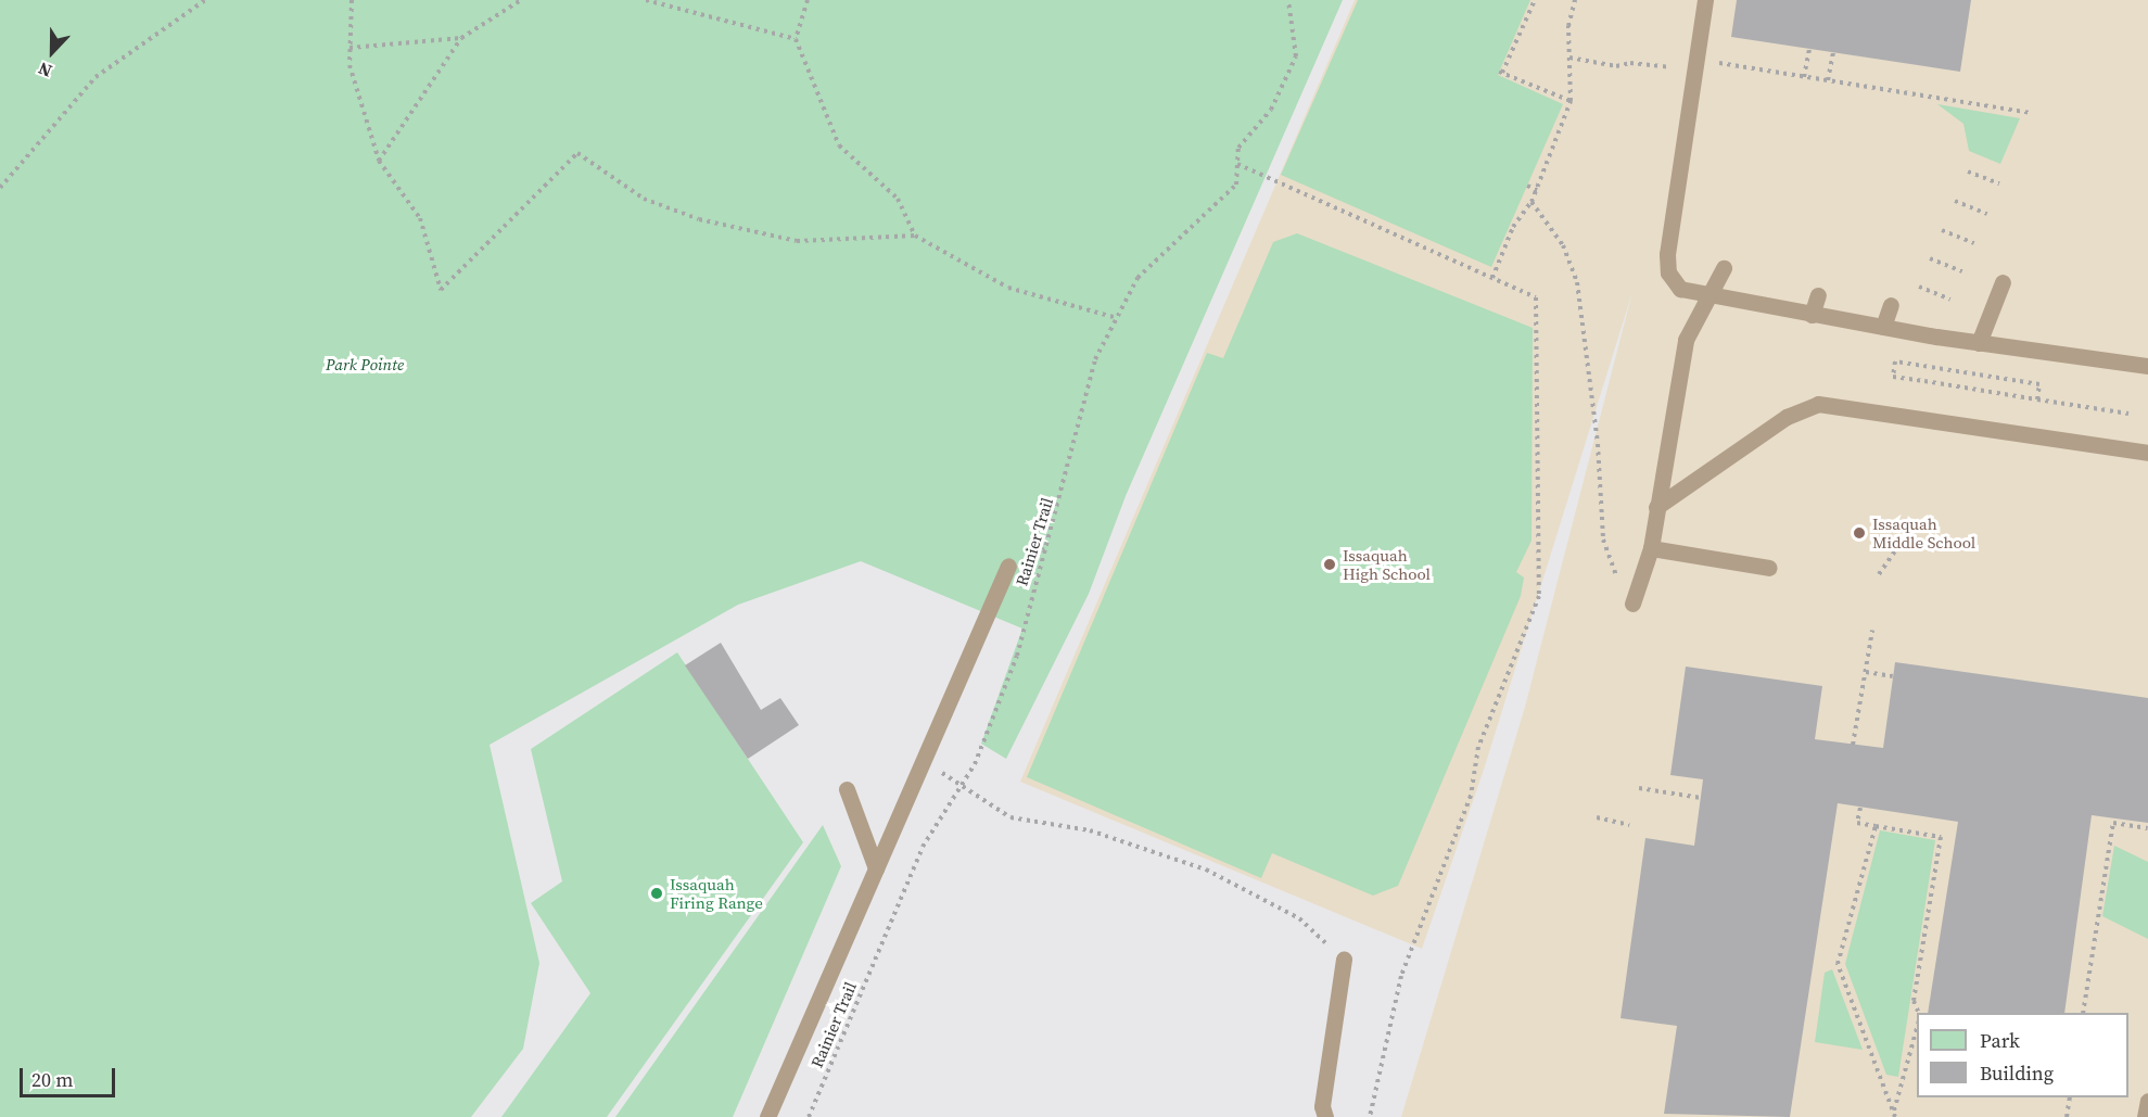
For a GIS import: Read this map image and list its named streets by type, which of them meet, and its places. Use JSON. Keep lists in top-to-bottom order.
{
  "streets": {
    "path": ["Rainier Trail"]
  },
  "parks": ["Park Pointe"],
  "places": ["Issaquah Middle School", "Issaquah High School", "Issaquah Firing Range"],
  "legend": ["Park", "Building"],
  "scale_bar": "20 m",
  "north": "bottom"
}
